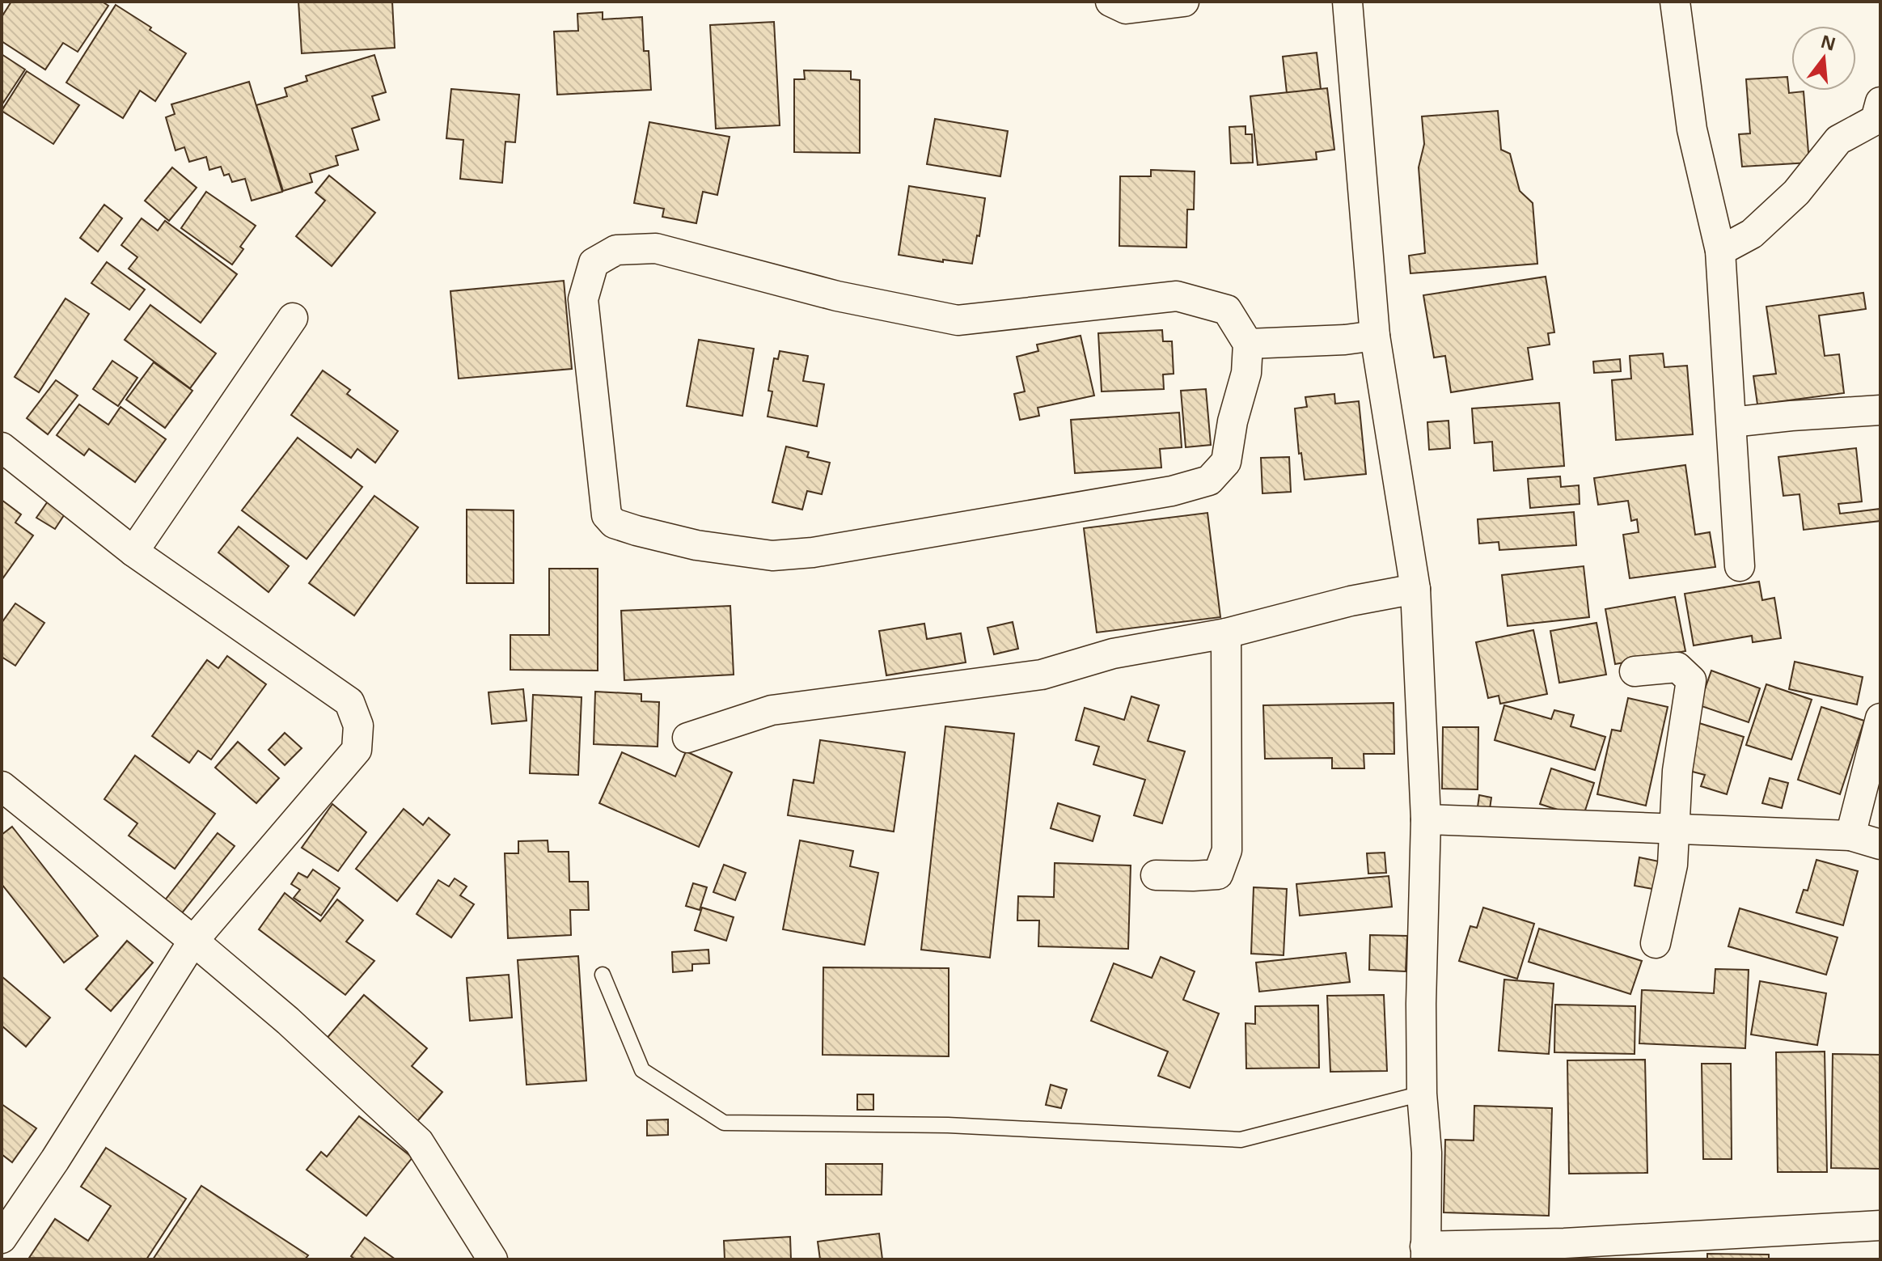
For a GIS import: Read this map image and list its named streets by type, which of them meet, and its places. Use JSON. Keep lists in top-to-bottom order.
{
  "north": "top"
}
